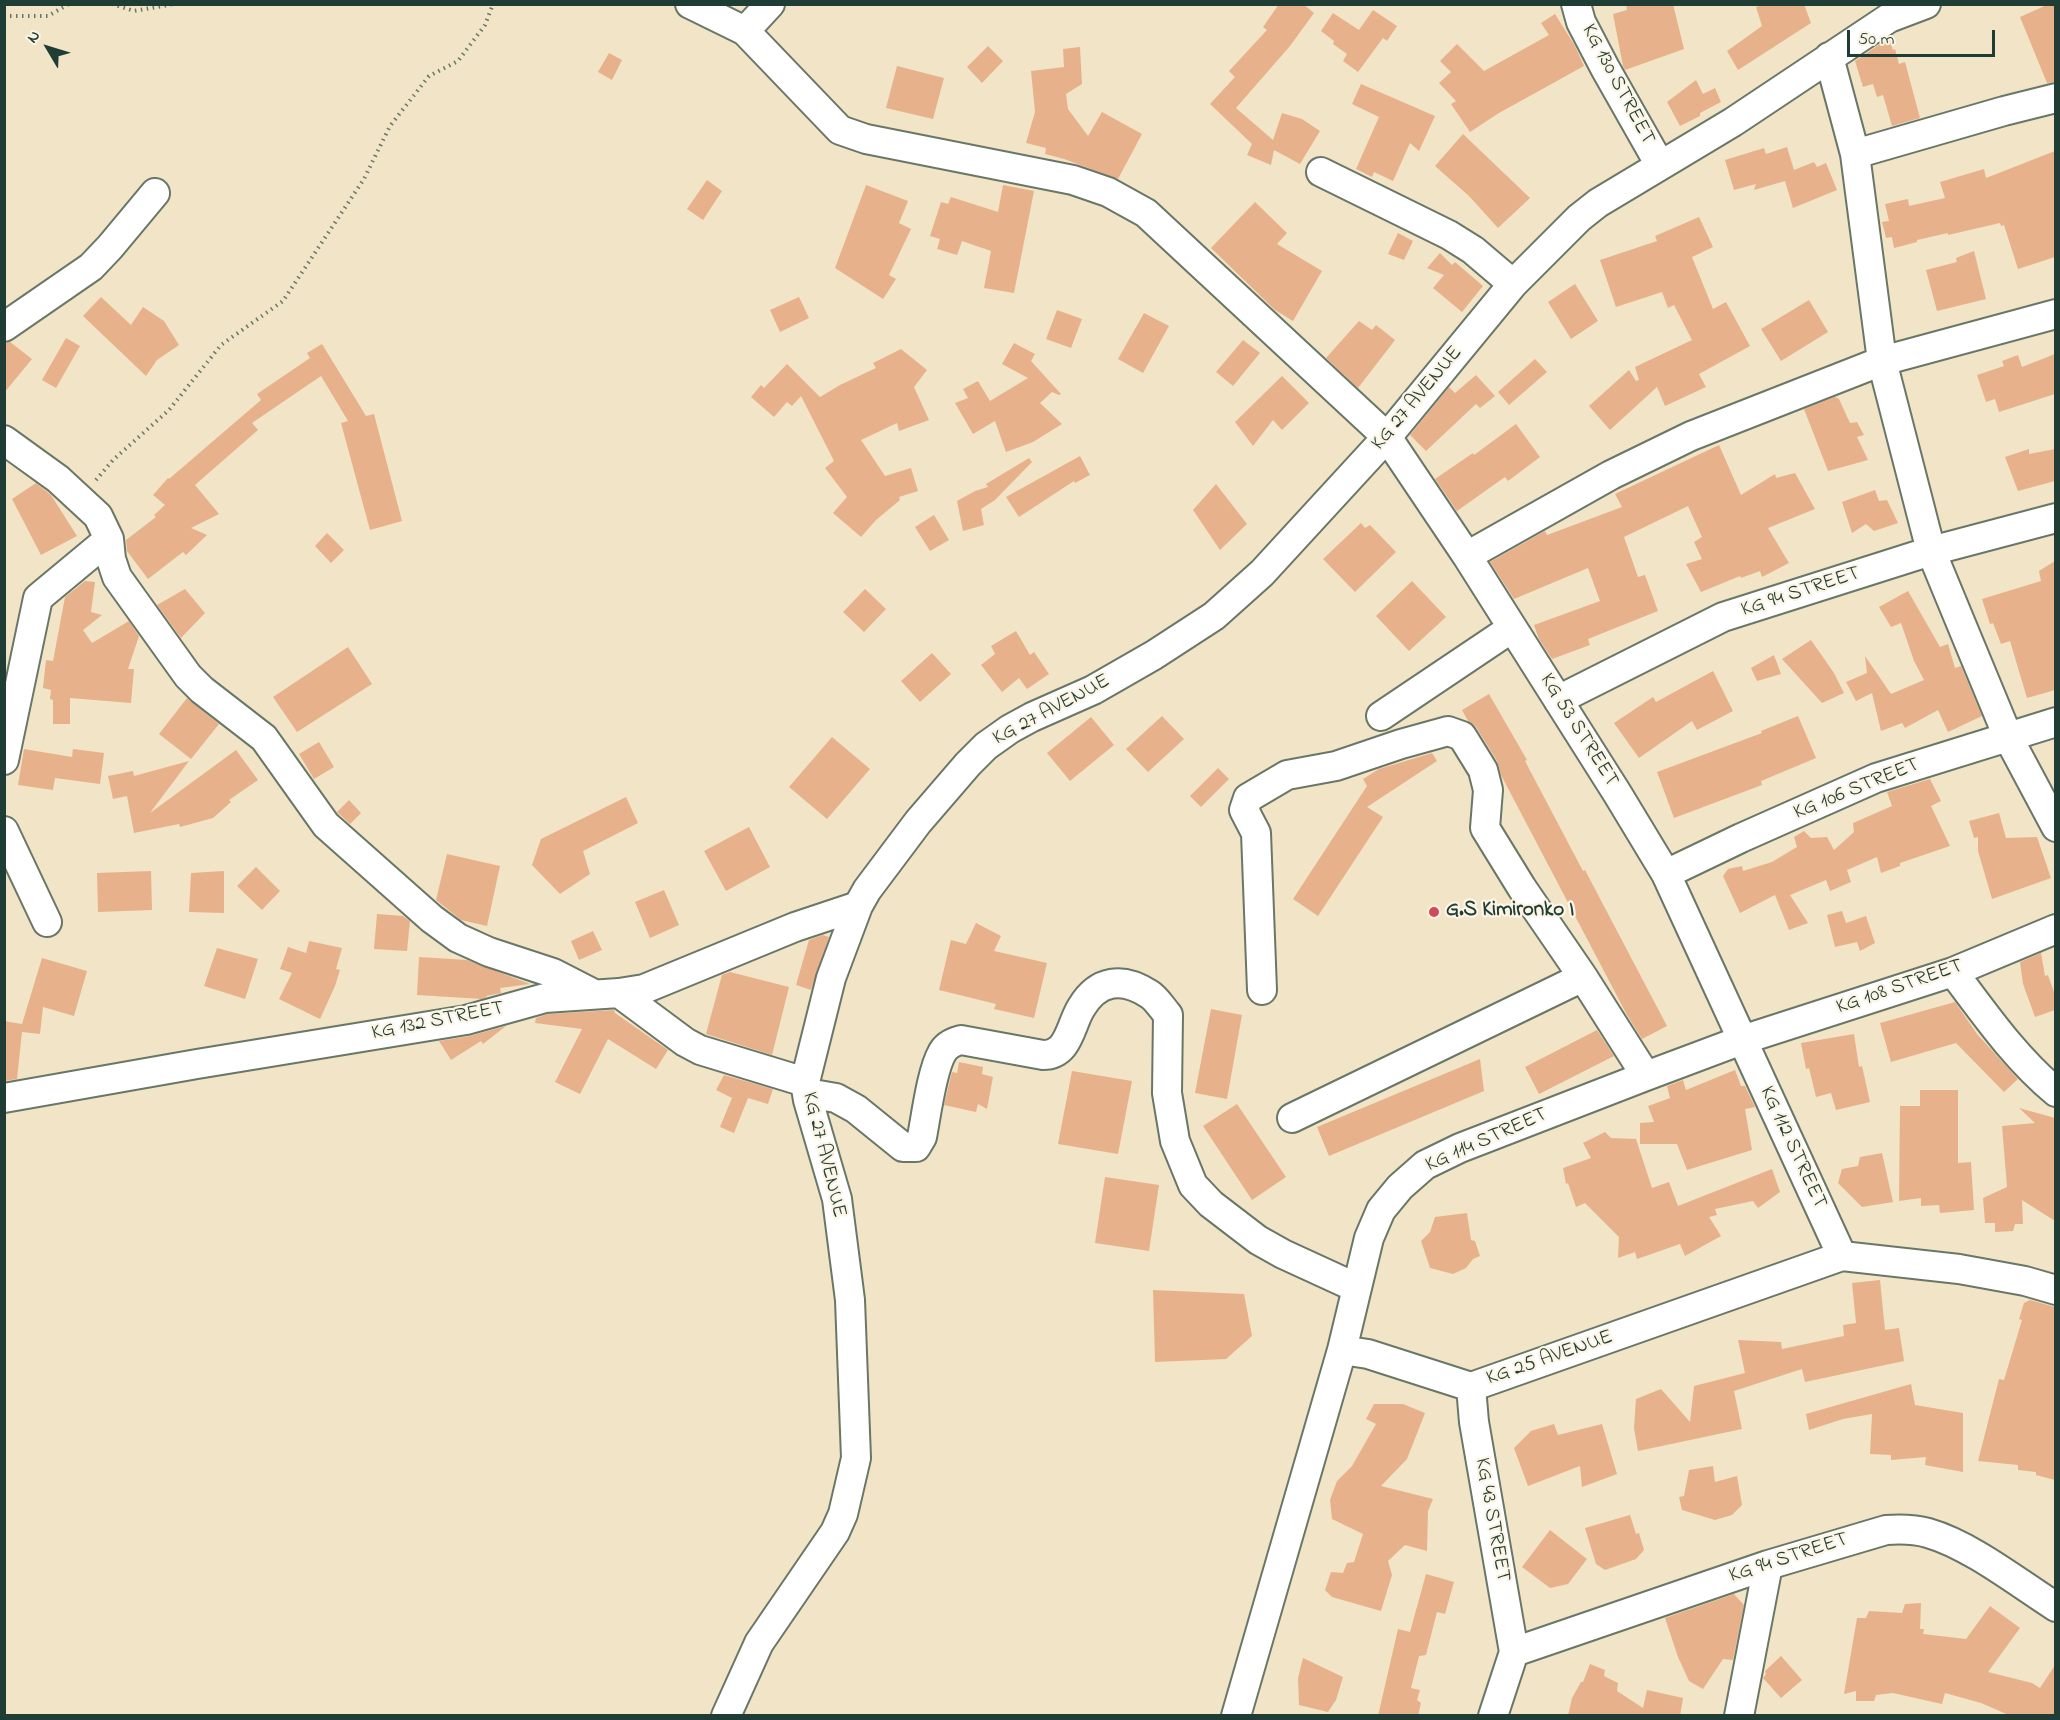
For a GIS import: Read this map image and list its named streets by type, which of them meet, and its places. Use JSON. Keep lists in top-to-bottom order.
{
  "streets": {
    "street": [
      "KG 130 STREET",
      "KG 27 AVENUE",
      "KG 94 STREET",
      "KG 53 STREET",
      "KG 106 STREET",
      "KG 108 STREET",
      "KG 132 STREET",
      "KG 114 STREET",
      "KG 112 STREET",
      "KG 25 AVENUE",
      "KG 43 STREET"
    ]
  },
  "crossings": [
    ["KG 130 STREET", "KG 27 AVENUE"],
    ["KG 27 AVENUE", "KG 53 STREET"],
    ["KG 27 AVENUE", "KG 132 STREET"],
    ["KG 94 STREET", "KG 53 STREET"],
    ["KG 94 STREET", "KG 43 STREET"],
    ["KG 53 STREET", "KG 106 STREET"],
    ["KG 53 STREET", "KG 108 STREET"],
    ["KG 53 STREET", "KG 114 STREET"],
    ["KG 53 STREET", "KG 112 STREET"],
    ["KG 108 STREET", "KG 114 STREET"],
    ["KG 108 STREET", "KG 112 STREET"],
    ["KG 114 STREET", "KG 112 STREET"],
    ["KG 114 STREET", "KG 25 AVENUE"],
    ["KG 112 STREET", "KG 25 AVENUE"],
    ["KG 25 AVENUE", "KG 43 STREET"]
  ],
  "places": ["G.S Kimironko I"],
  "scale_bar": "50 m",
  "north": "top left"
}
